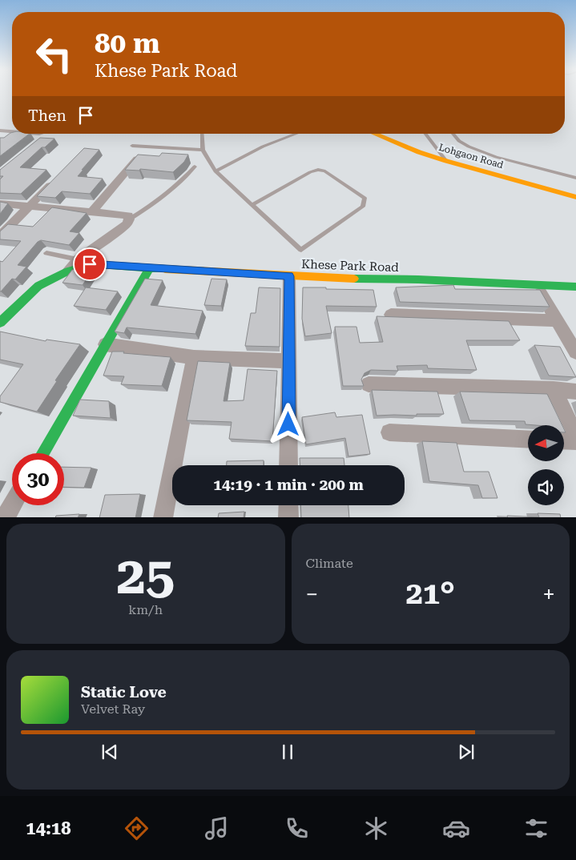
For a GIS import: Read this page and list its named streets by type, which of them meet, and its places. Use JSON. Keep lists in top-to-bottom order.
{
  "streets": {
    "street": ["Lohgaon Road", "Khese Park Road"]
  },
  "north": "left",
  "page": {
    "turn": ["80 m", "Khese Park Road"],
    "then": "Then",
    "limit": "30",
    "trip": "14:19 · 1 min · 200 m",
    "tile": [
      ["25", "km/h"],
      "Climate"
    ],
    "heat": ["−", "21°", "+"],
    "song": ["Static Love", "Velvet Ray"],
    "tabs": "14:18"
  }
}
